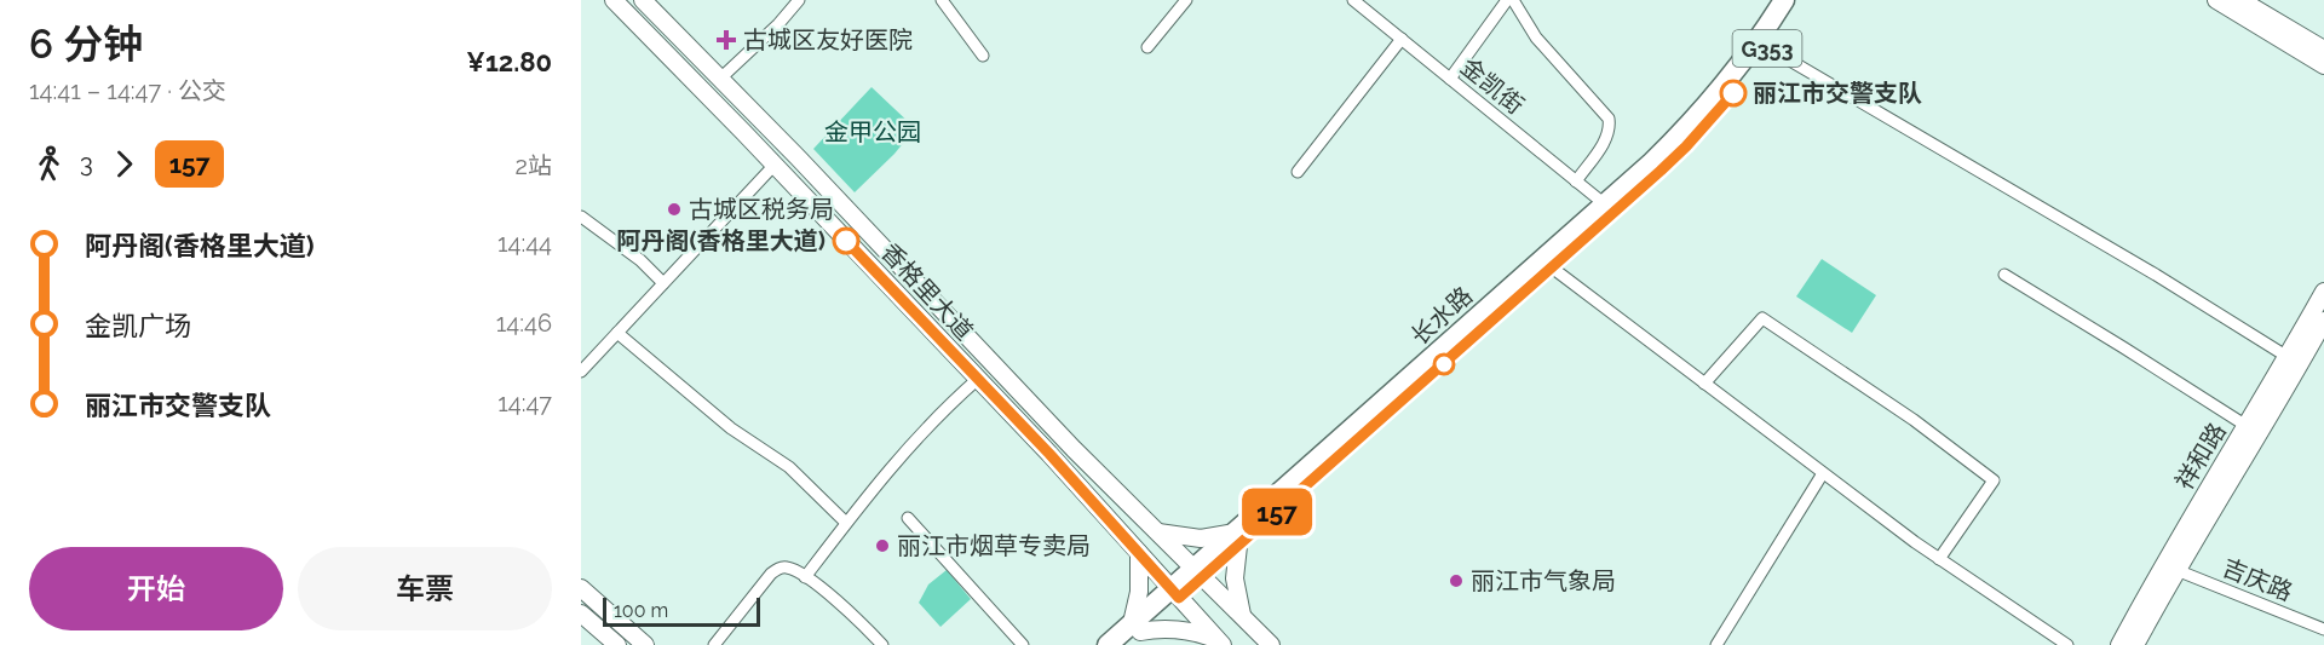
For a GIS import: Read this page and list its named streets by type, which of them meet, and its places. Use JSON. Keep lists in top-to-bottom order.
{
  "streets": {
    "highway": ["G353", "长水路"],
    "main road": ["香格里大道", "祥和路"],
    "street": ["金凯街", "吉庆路"]
  },
  "crossings": [
    ["金凯街", "长水路"],
    ["香格里大道", "长水路"],
    ["祥和路", "吉庆路"]
  ],
  "parks": ["金甲公园"],
  "places": {
    "health": ["古城区友好医院"],
    "other": [
      "丽江市交警支队",
      "古城区税务局",
      "阿丹阁(香格里大道)",
      "丽江市烟草专卖局",
      "丽江市气象局"
    ]
  },
  "lines": ["bus line 157"],
  "scale_bar": "100 m",
  "page": {
    "heading": ["6 分钟", "14:41 – 14:47 · 公交", "¥12.80"],
    "on_map": "157",
    "legs": ["3", "157", "2站"],
    "list": [
      {
        "name": "阿丹阁(香格里大道)",
        "value": "14:44"
      },
      {
        "name": "金凯广场",
        "value": "14:46"
      },
      {
        "name": "丽江市交警支队",
        "value": "14:47"
      }
    ],
    "buttons": ["开始", "车票"],
    "scale": "100 m"
  }
}
